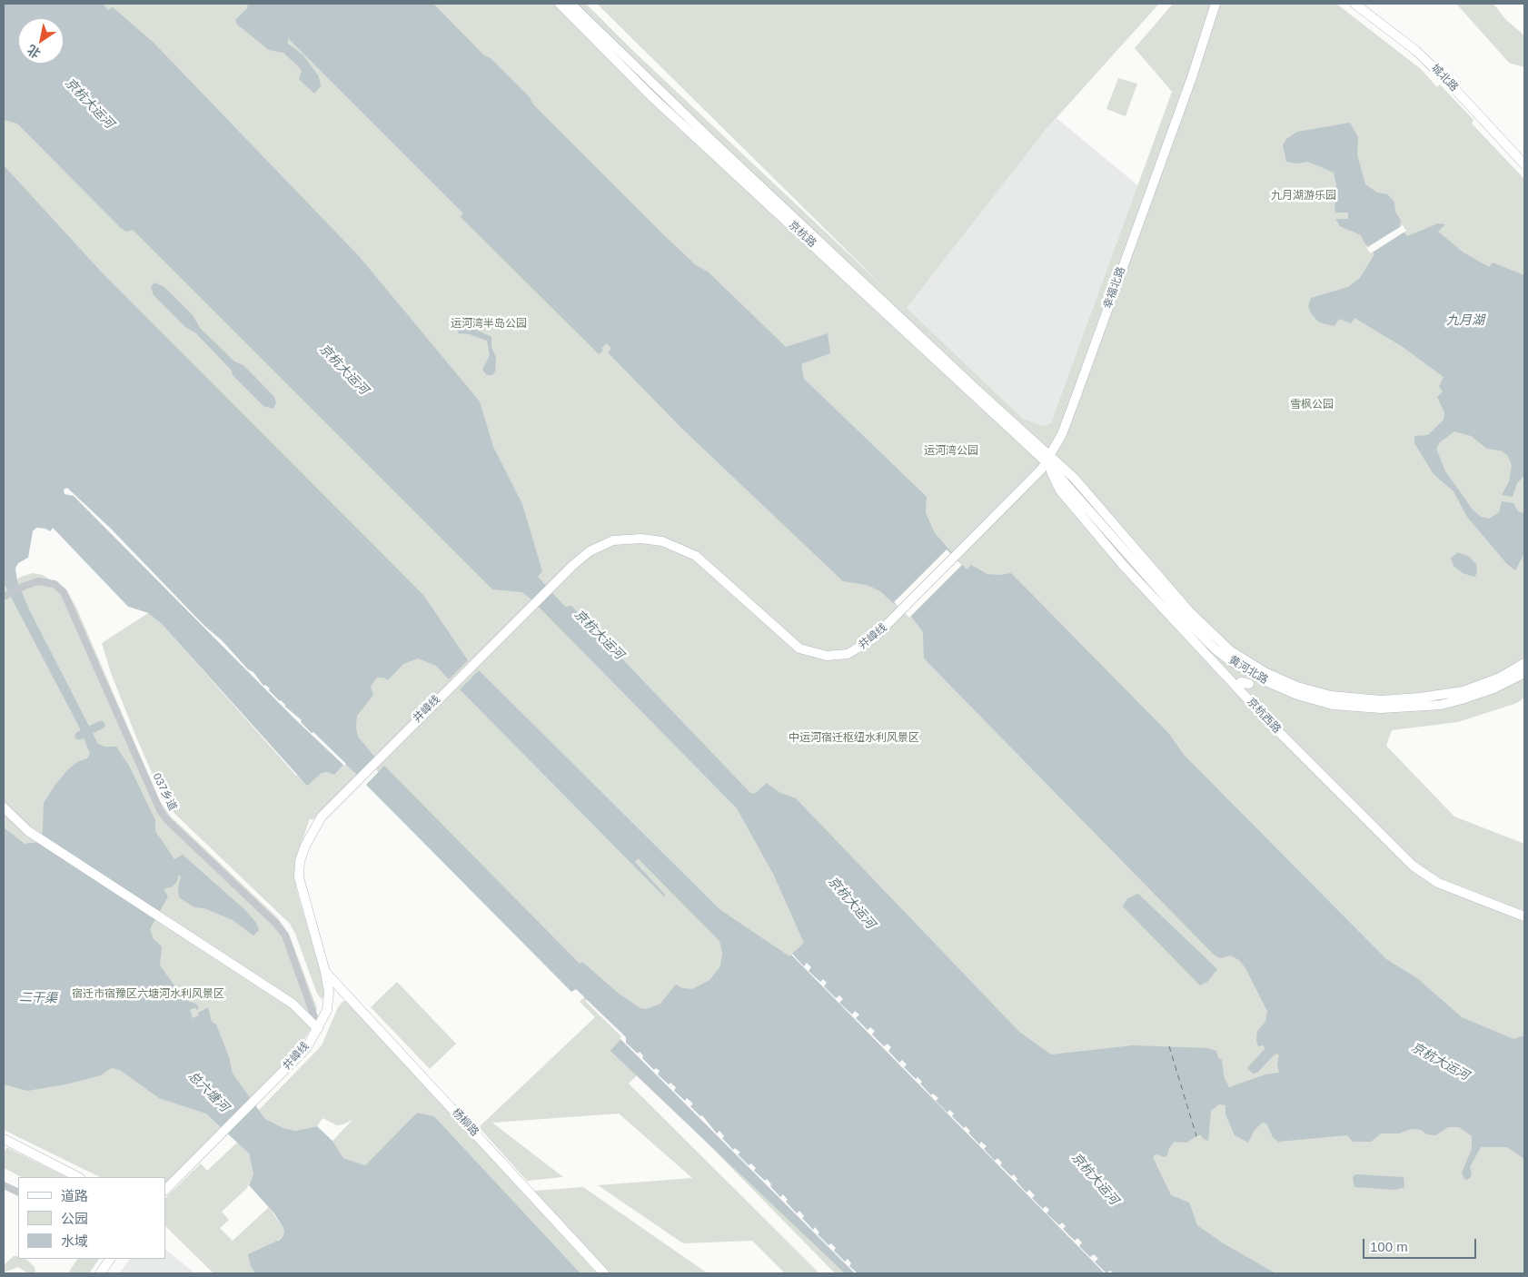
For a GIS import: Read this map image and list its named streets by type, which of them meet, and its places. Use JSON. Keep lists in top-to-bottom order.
{
  "streets": {
    "main road": [
      "城北路",
      "京杭路",
      "幸福北路",
      "井嶂线",
      "黄河北路",
      "京杭西路",
      "杨柳路"
    ],
    "street": ["037乡道"]
  },
  "crossings": [
    ["京杭路", "幸福北路"],
    ["京杭路", "黄河北路"],
    ["京杭路", "京杭西路"],
    ["幸福北路", "井嶂线"],
    ["幸福北路", "黄河北路"],
    ["幸福北路", "京杭西路"],
    ["井嶂线", "037乡道"],
    ["井嶂线", "杨柳路"],
    ["黄河北路", "京杭西路"]
  ],
  "water": [
    "京杭大运河",
    "九月湖",
    "二干渠",
    "总六塘河"
  ],
  "parks": [
    "九月湖游乐园",
    "运河湾半岛公园",
    "雪枫公园",
    "运河湾公园",
    "中运河宿迁枢纽水利风景区",
    "宿迁市宿豫区六塘河水利风景区"
  ],
  "legend": ["道路", "公园", "水域"],
  "scale_bar": "100 m",
  "north": "bottom left"
}
